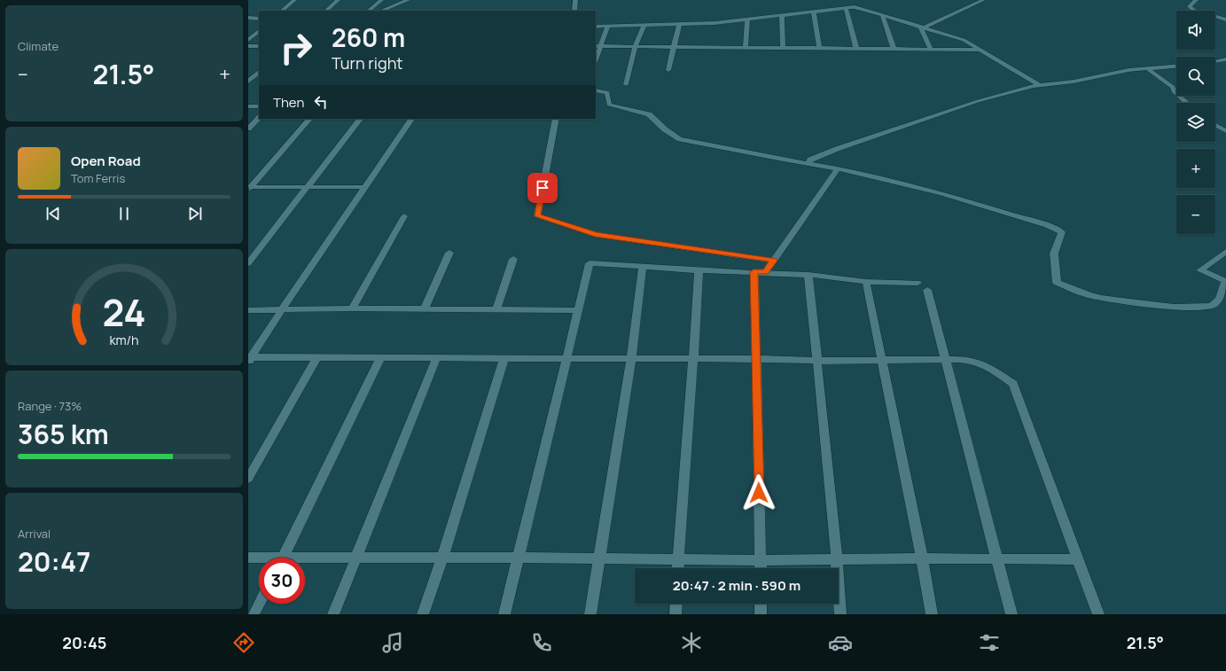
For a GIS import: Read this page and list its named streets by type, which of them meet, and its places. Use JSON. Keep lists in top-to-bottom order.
{
  "page": {
    "tile": [
      "Climate",
      ["Range · 73%", "365 km"],
      ["Arrival", "20:47"]
    ],
    "map_buttons": ["+", "−"],
    "turn": ["260 m", "Turn right"],
    "heat": ["−", "21.5°", "+"],
    "then": "Then",
    "song": ["Open Road", "Tom Ferris"],
    "limit": "30",
    "trip": "20:47 · 2 min · 590 m",
    "tabs": ["20:45", "21.5°"],
    "gauge": ["24", "km/h"]
  }
}
